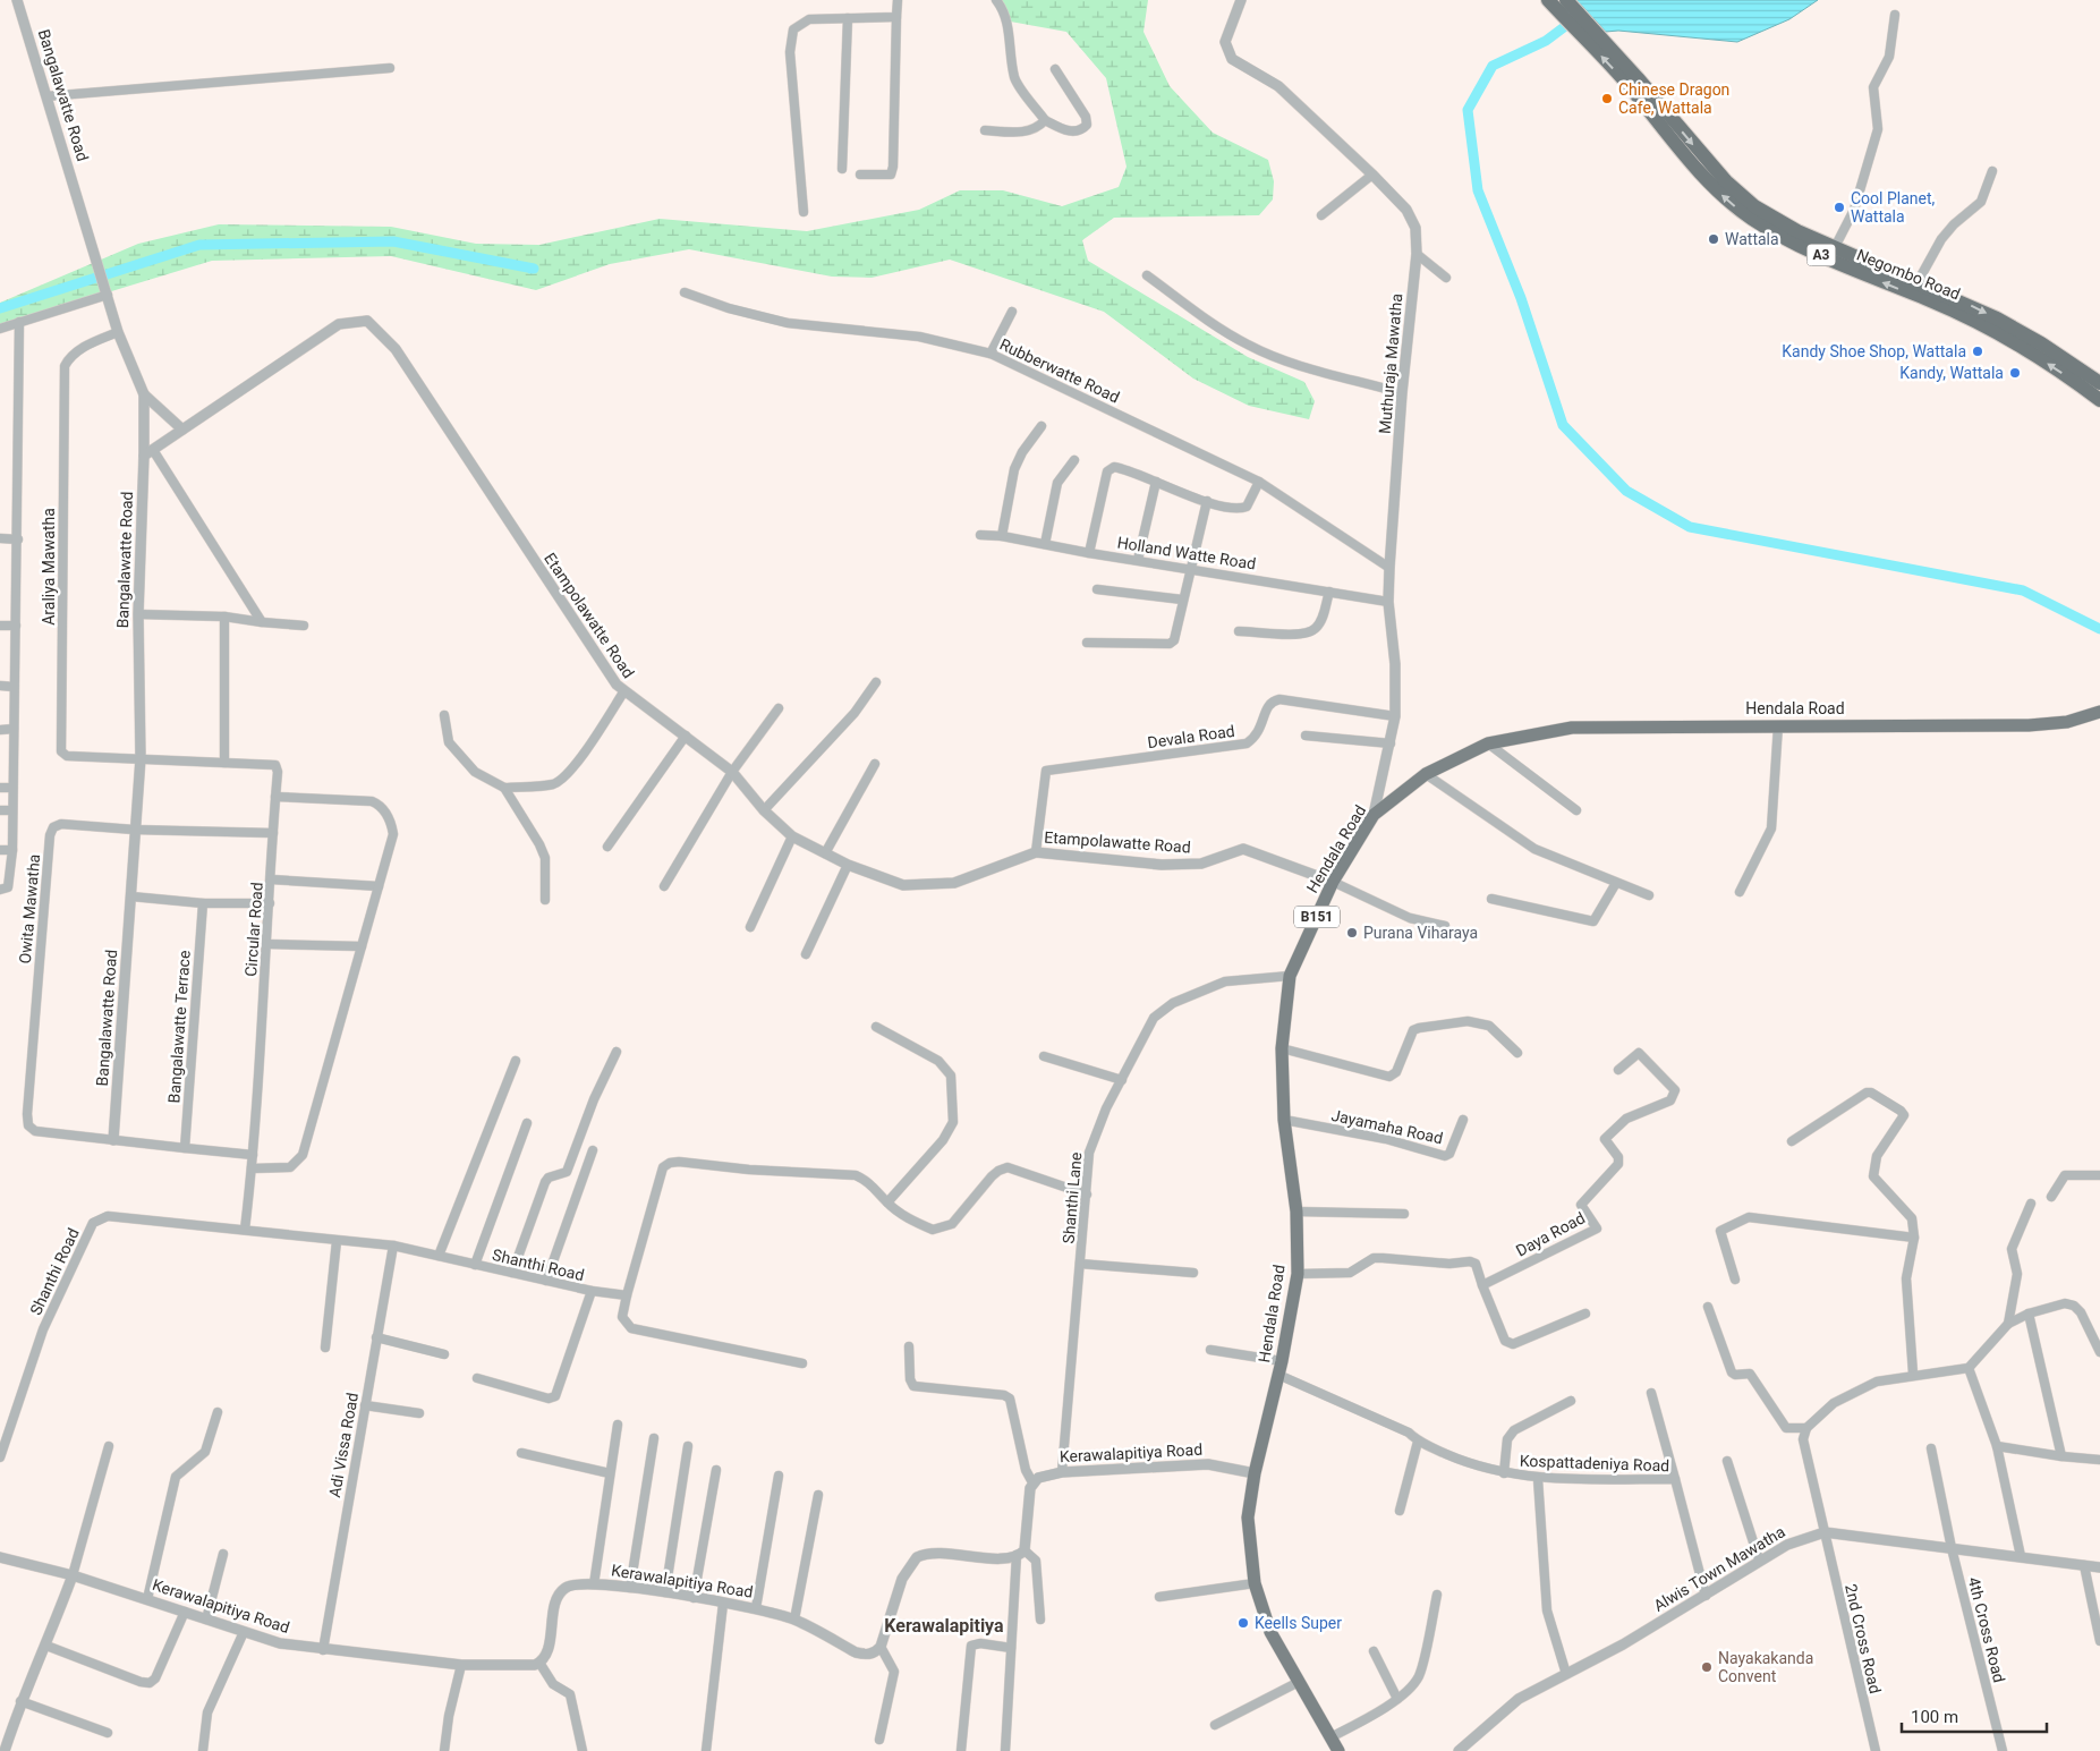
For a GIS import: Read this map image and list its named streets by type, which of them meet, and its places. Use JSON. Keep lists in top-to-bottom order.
{
  "streets": {
    "highway": ["A3", "Negombo Road"],
    "main road": ["Hendala Road", "B151"],
    "street": [
      "Bangalawatte Road",
      "Muthuraja Mawatha",
      "Rubberwatte Road",
      "Holland Watte Road",
      "Araliya Mawatha",
      "Etampolawatte Road",
      "Devala Road",
      "Owita Mawatha",
      "Circular Road",
      "Bangalawatte Terrace",
      "Jayamaha Road",
      "Shanthi Lane",
      "Daya Road",
      "Shanthi Road",
      "Adi Vissa Road",
      "Kerawalapitiya Road",
      "Kospattadeniya Road",
      "Alwis Town Mawatha",
      "4th Cross Road",
      "2nd Cross Road"
    ]
  },
  "crossings": [
    ["Bangalawatte Road", "Araliya Mawatha"],
    ["Bangalawatte Road", "Etampolawatte Road"],
    ["Bangalawatte Road", "Owita Mawatha"],
    ["Bangalawatte Road", "Circular Road"],
    ["Muthuraja Mawatha", "Rubberwatte Road"],
    ["Muthuraja Mawatha", "Holland Watte Road"],
    ["Muthuraja Mawatha", "Hendala Road"],
    ["Muthuraja Mawatha", "Devala Road"],
    ["Araliya Mawatha", "Circular Road"],
    ["Etampolawatte Road", "Hendala Road"],
    ["Etampolawatte Road", "Devala Road"],
    ["Hendala Road", "Jayamaha Road"],
    ["Hendala Road", "Shanthi Lane"],
    ["Hendala Road", "Kerawalapitiya Road"],
    ["Hendala Road", "Kospattadeniya Road"],
    ["Owita Mawatha", "Circular Road"],
    ["Circular Road", "Shanthi Road"],
    ["Shanthi Lane", "Kerawalapitiya Road"],
    ["Shanthi Road", "Adi Vissa Road"],
    ["Adi Vissa Road", "Kerawalapitiya Road"],
    ["Kospattadeniya Road", "Alwis Town Mawatha"],
    ["Alwis Town Mawatha", "4th Cross Road"],
    ["Alwis Town Mawatha", "2nd Cross Road"]
  ],
  "districts": ["Kerawalapitiya"],
  "places": [
    "Chinese Dragon Cafe, Wattala",
    "Cool Planet, Wattala",
    "Wattala",
    "Kandy Shoe Shop, Wattala",
    "Kandy, Wattala",
    "Purana Viharaya",
    "Keells Super",
    "Nayakakanda Convent"
  ],
  "scale_bar": "100 m"
}
